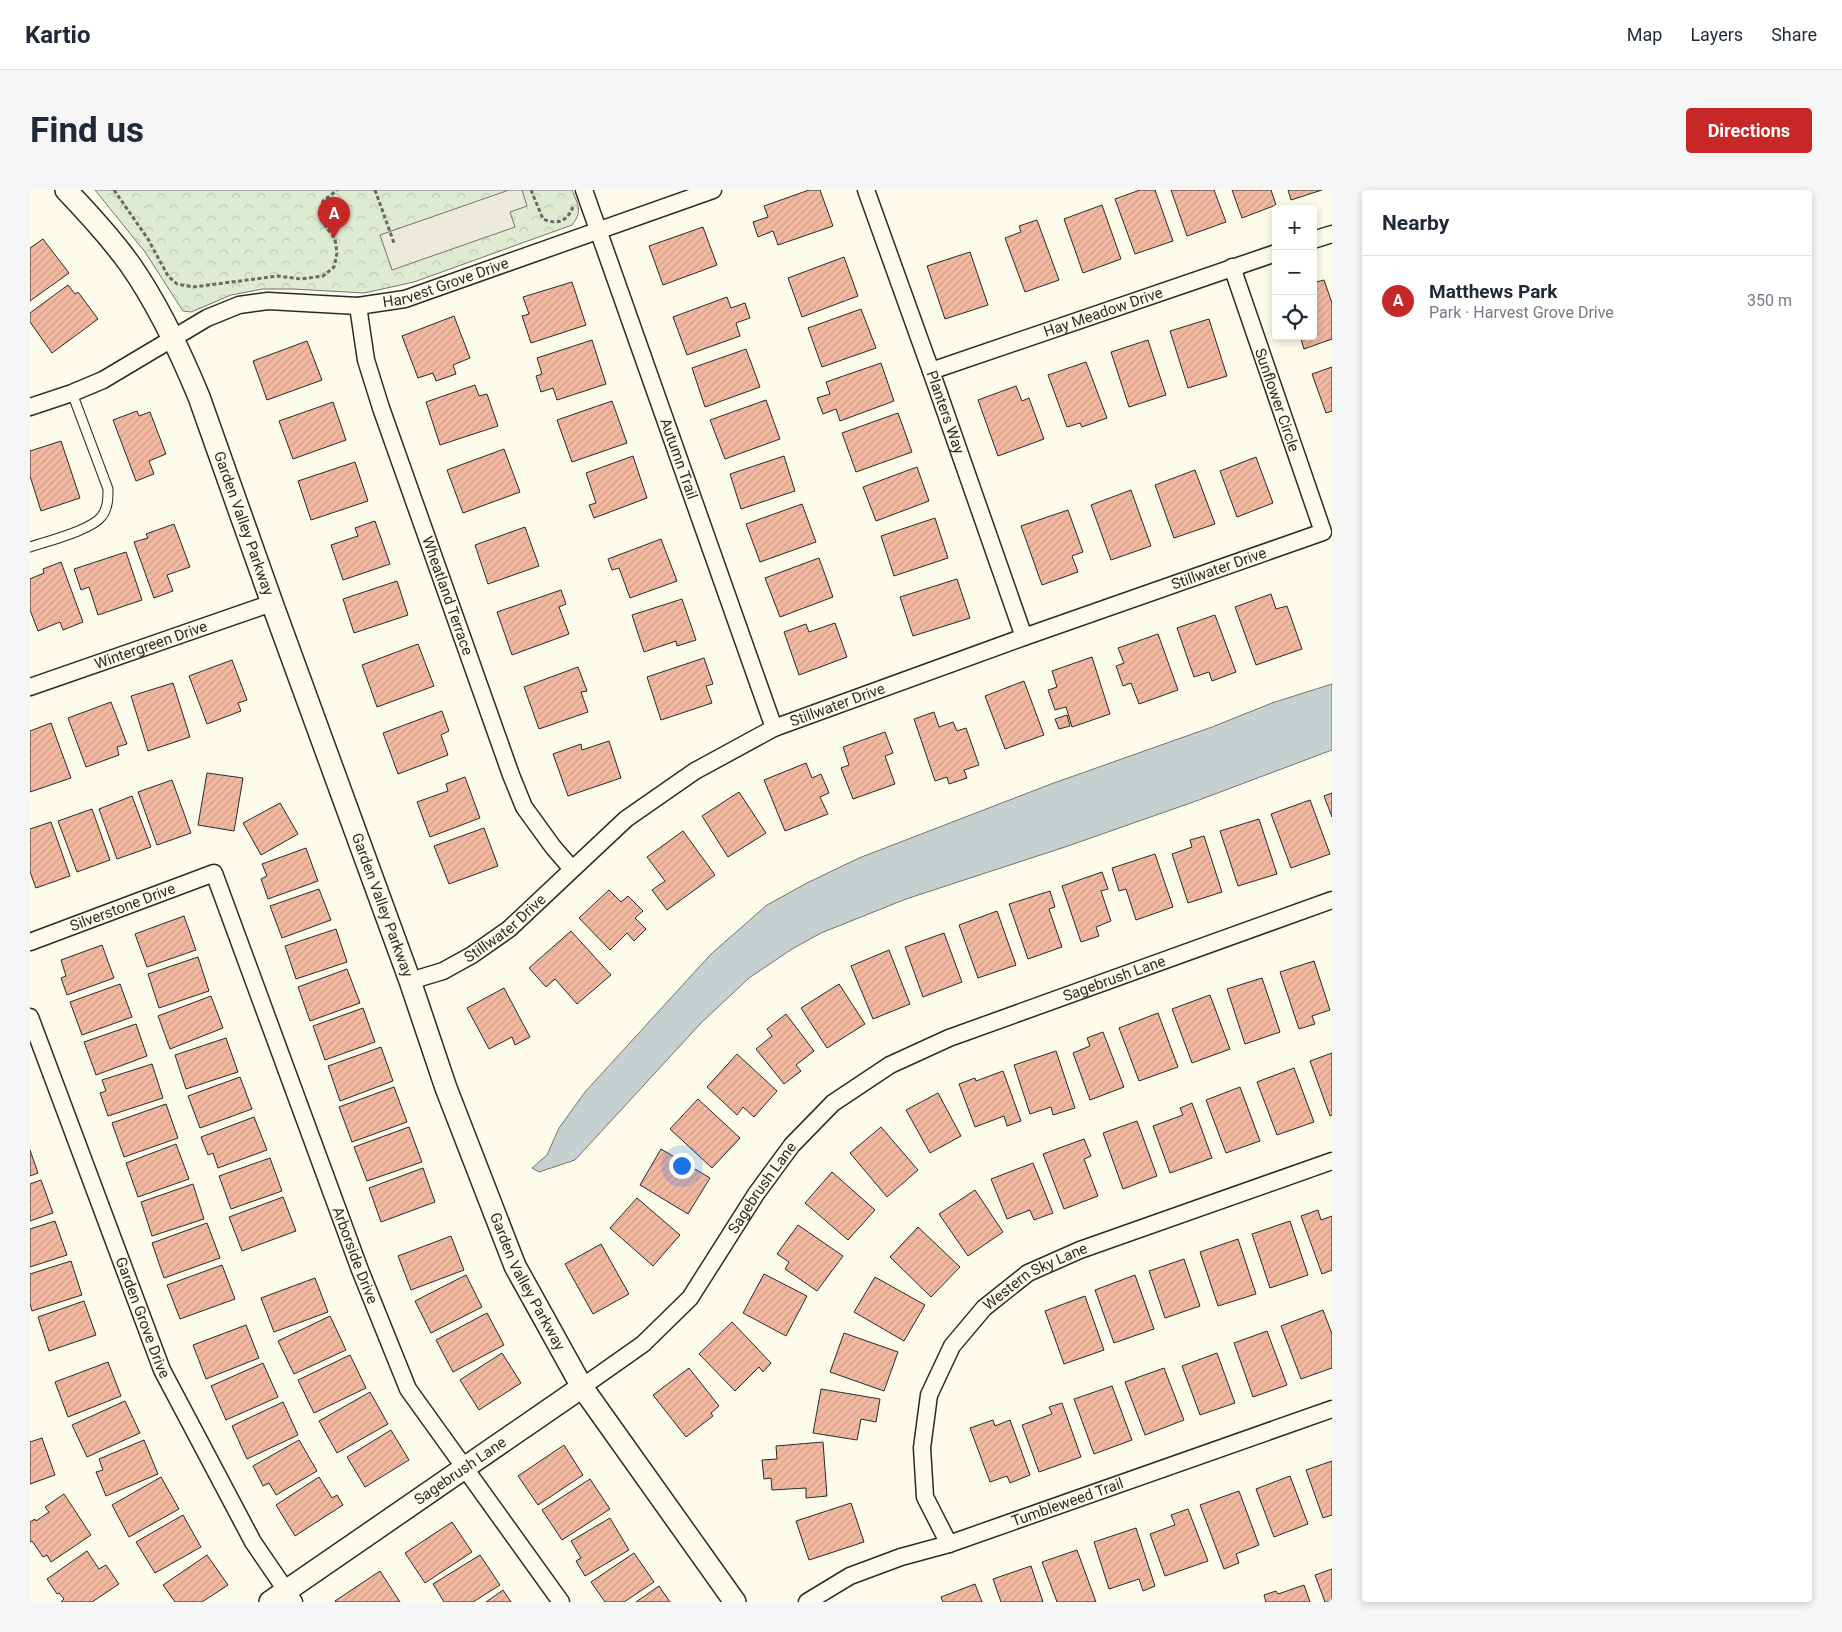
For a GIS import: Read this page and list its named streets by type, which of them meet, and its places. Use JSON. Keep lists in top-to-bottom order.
{
  "streets": {
    "street": [
      "Harvest Grove Drive",
      "Hay Meadow Drive",
      "Sunflower Circle",
      "Planters Way",
      "Autumn Trail",
      "Garden Valley Parkway",
      "Stillwater Drive",
      "Wheatland Terrace",
      "Wintergreen Drive",
      "Silverstone Drive",
      "Sagebrush Lane",
      "Arborside Drive",
      "Western Sky Lane",
      "Garden Grove Drive",
      "Tumbleweed Trail"
    ]
  },
  "crossings": [
    ["Harvest Grove Drive", "Autumn Trail"],
    ["Harvest Grove Drive", "Garden Valley Parkway"],
    ["Harvest Grove Drive", "Wheatland Terrace"],
    ["Hay Meadow Drive", "Sunflower Circle"],
    ["Hay Meadow Drive", "Planters Way"],
    ["Sunflower Circle", "Stillwater Drive"],
    ["Planters Way", "Stillwater Drive"],
    ["Autumn Trail", "Stillwater Drive"],
    ["Garden Valley Parkway", "Stillwater Drive"],
    ["Garden Valley Parkway", "Wintergreen Drive"],
    ["Garden Valley Parkway", "Sagebrush Lane"],
    ["Stillwater Drive", "Wheatland Terrace"],
    ["Silverstone Drive", "Arborside Drive"],
    ["Sagebrush Lane", "Arborside Drive"],
    ["Sagebrush Lane", "Garden Grove Drive"],
    ["Western Sky Lane", "Tumbleweed Trail"]
  ],
  "page": {
    "header": "Kartio",
    "nav": ["Map", "Layers", "Share"],
    "buttons": "Directions",
    "title": "Find us",
    "heading": "Nearby",
    "pins": "A",
    "map_buttons": ["+", "−"],
    "list": [
      {
        "mark": "A",
        "name": "Matthews Park",
        "note": "Park · Harvest Grove Drive",
        "value": "350 m"
      }
    ]
  }
}
